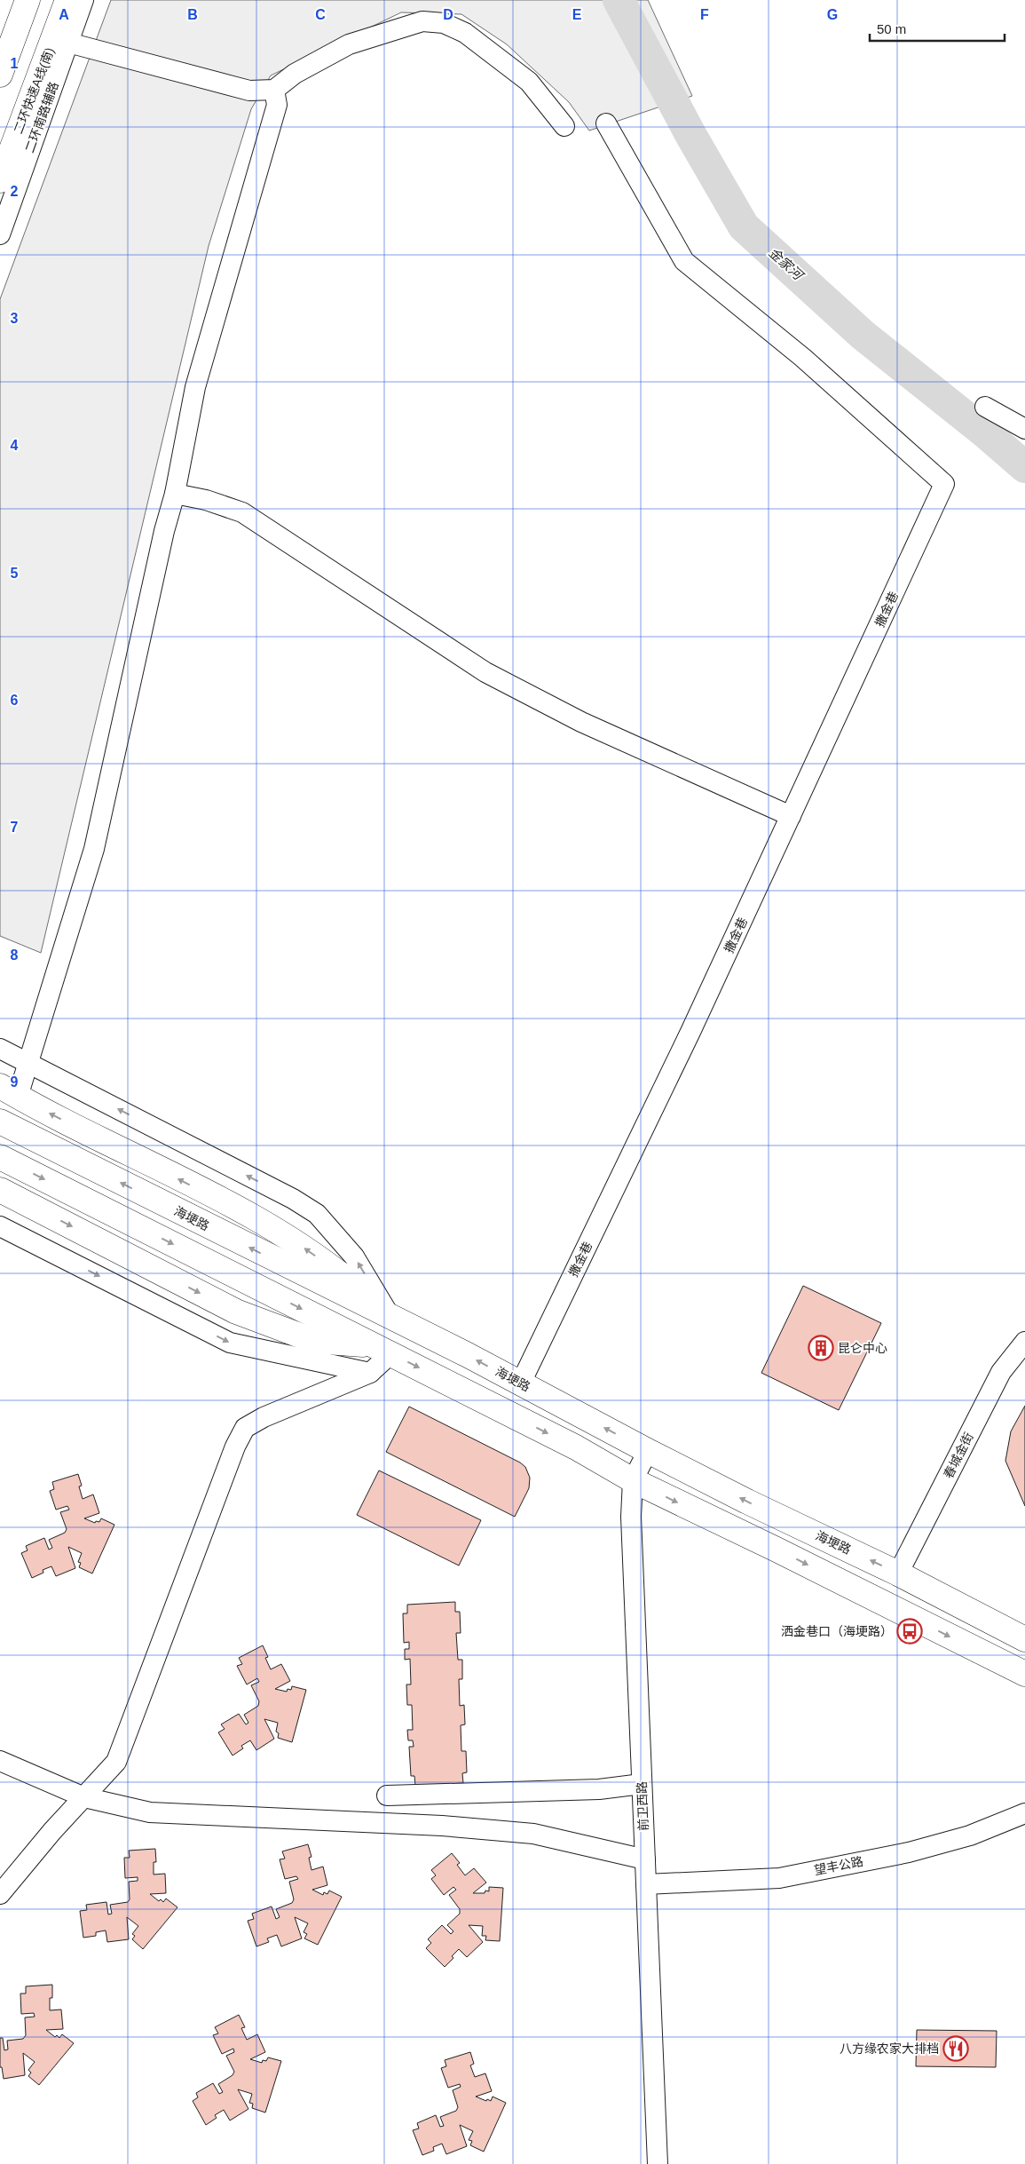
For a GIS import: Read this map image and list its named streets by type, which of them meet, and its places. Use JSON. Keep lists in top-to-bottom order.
{
  "streets": {
    "main road": ["二环快速A线(南)", "海埂路"],
    "street": [
      "二环南路辅路",
      "撒金巷",
      "春城金街",
      "前卫西路",
      "望丰公路"
    ]
  },
  "crossings": [
    ["撒金巷", "海埂路"],
    ["海埂路", "春城金街"],
    ["海埂路", "前卫西路"],
    ["前卫西路", "望丰公路"]
  ],
  "water": ["金家河"],
  "places": {
    "building": ["昆仑中心"],
    "bus stop": ["洒金巷口（海埂路）"],
    "restaurant": ["八方缘农家大排档"]
  },
  "scale_bar": "50 m",
  "grid": {
    "columns": [
      "A",
      "B",
      "C",
      "D",
      "E",
      "F",
      "G"
    ],
    "rows": [
      "1",
      "2",
      "3",
      "4",
      "5",
      "6",
      "7",
      "8",
      "9"
    ]
  }
}
